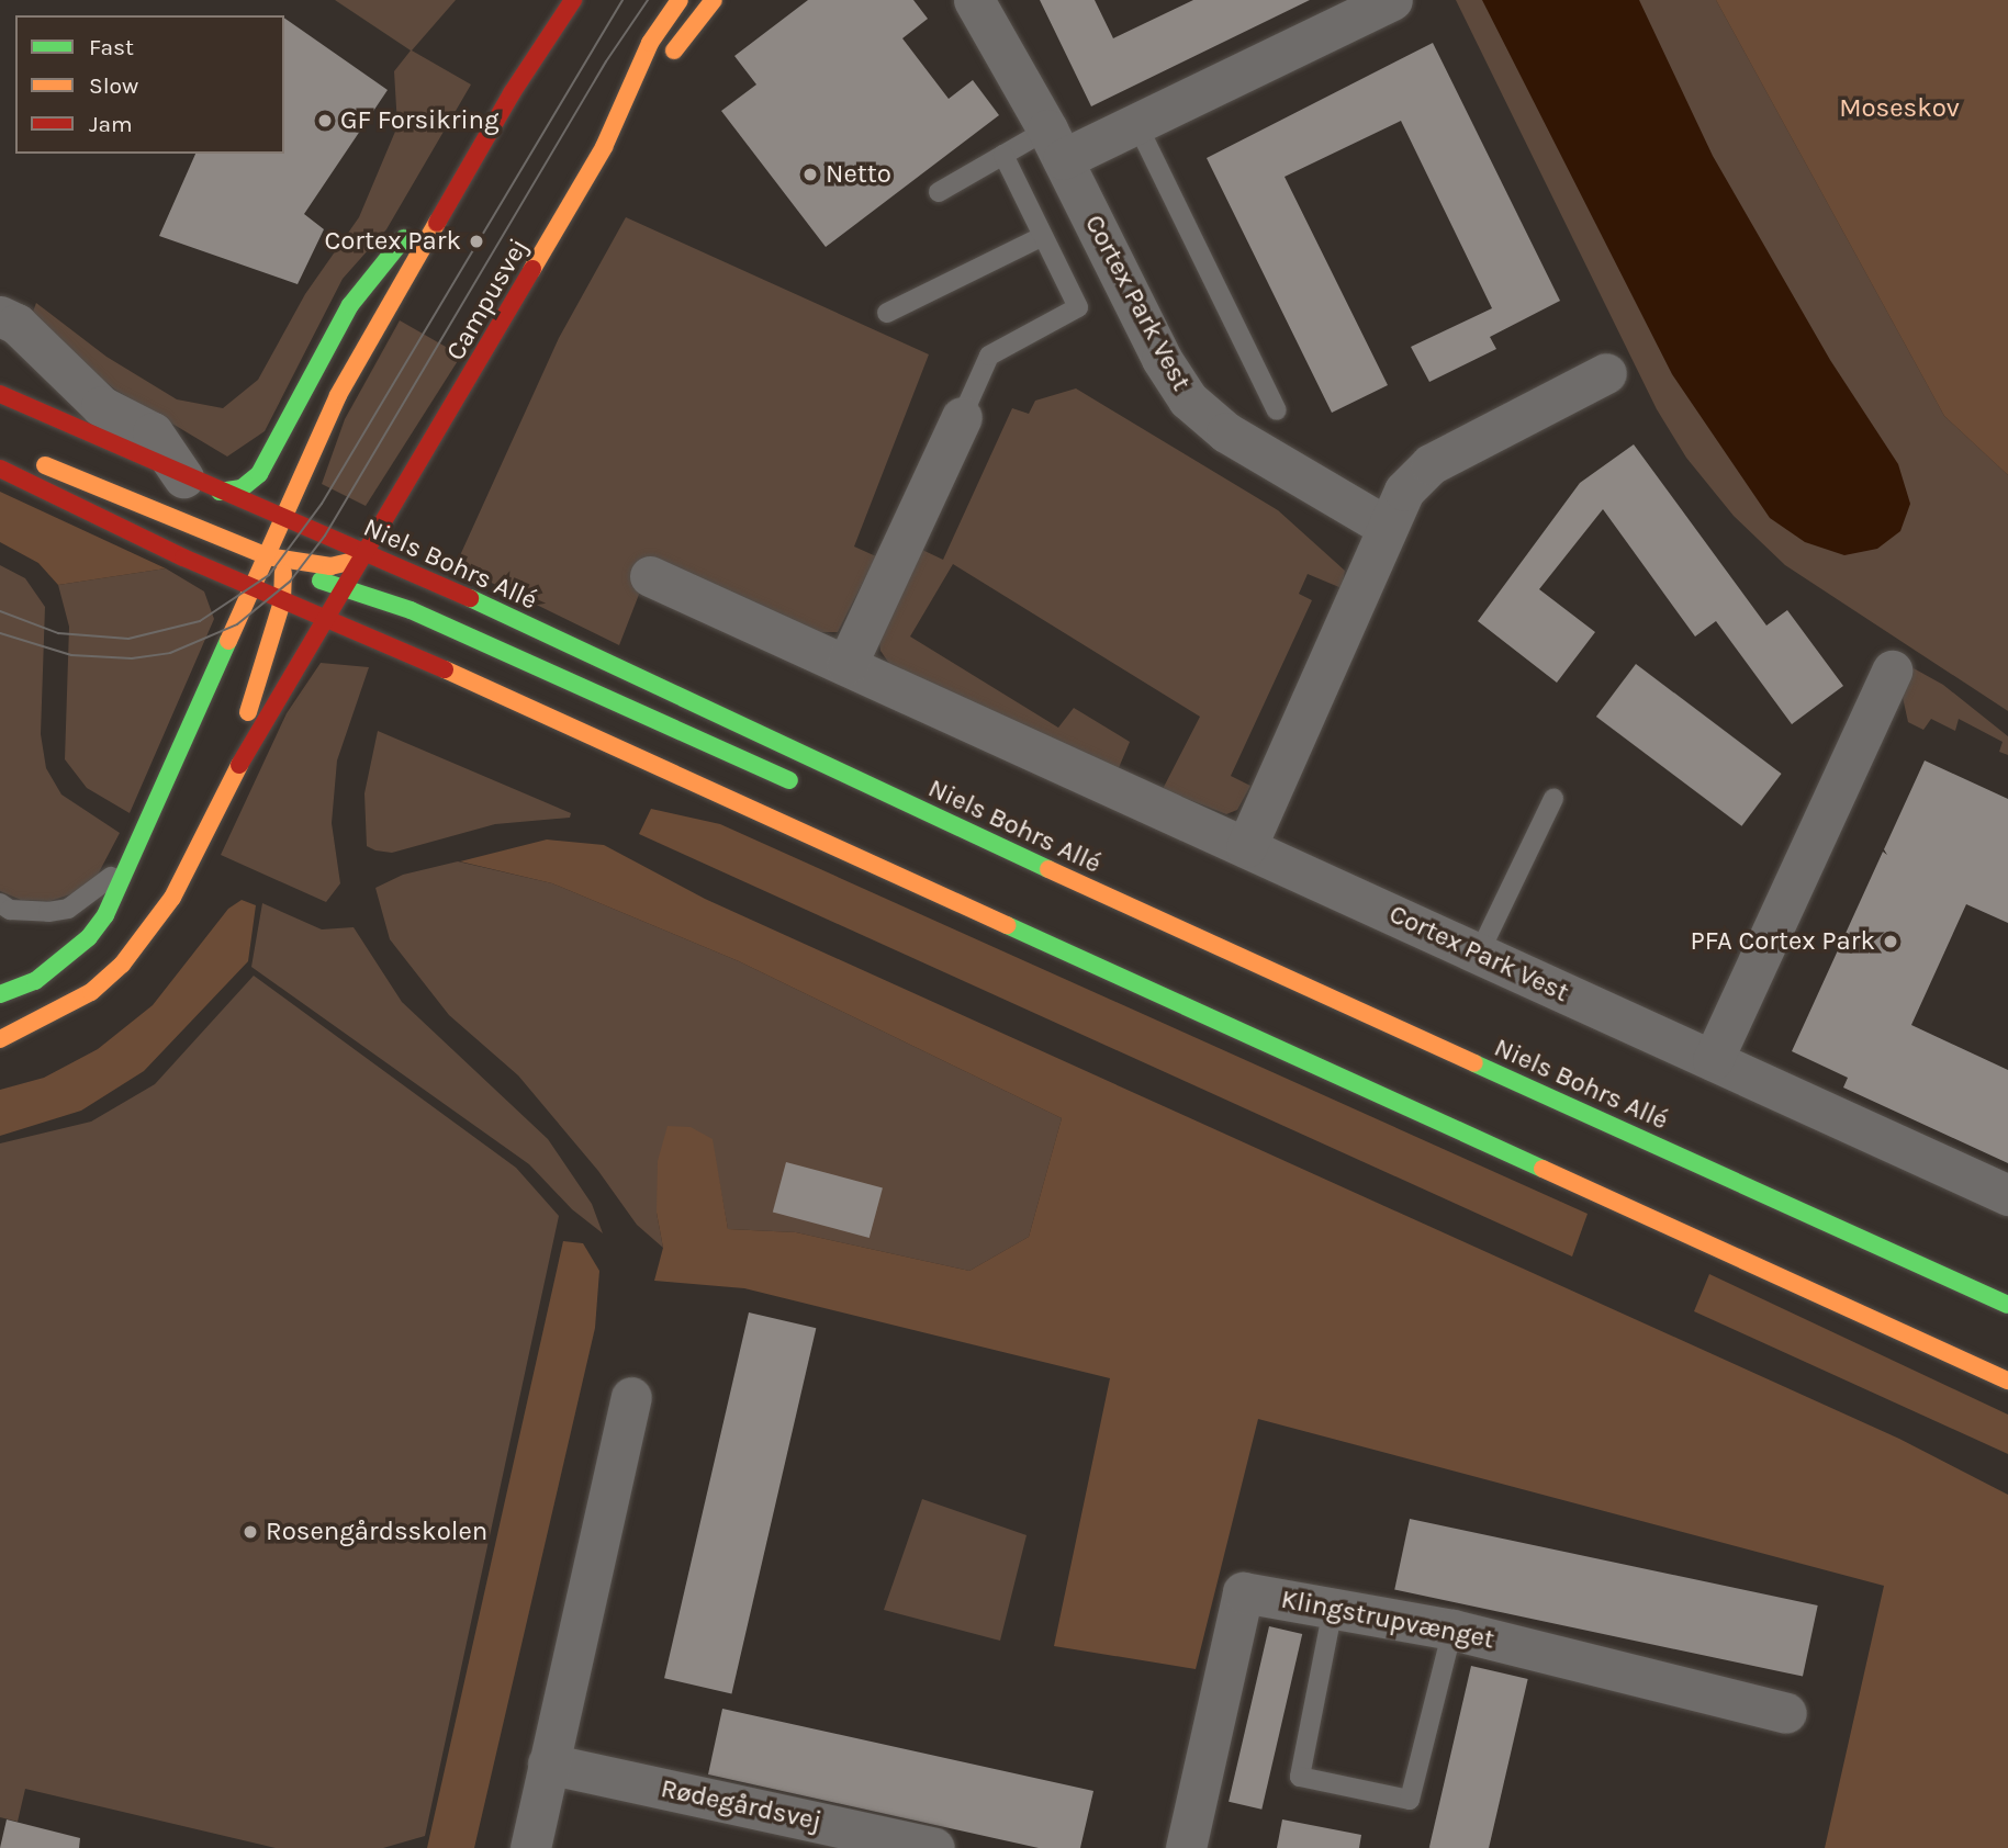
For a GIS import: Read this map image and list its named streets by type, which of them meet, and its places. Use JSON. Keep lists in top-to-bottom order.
{
  "streets": {
    "street": [
      "Campusvej",
      "Cortex Park Vest",
      "Niels Bohrs Allé",
      "Klingstrupvænget",
      "Rødegårdsvej"
    ]
  },
  "crossings": [
    ["Campusvej", "Niels Bohrs Allé"]
  ],
  "parks": ["Moseskov"],
  "places": [
    "GF Forsikring",
    "Netto",
    "Cortex Park",
    "PFA Cortex Park",
    "Rosengårdsskolen"
  ],
  "legend": ["Fast", "Slow", "Jam"]
}
